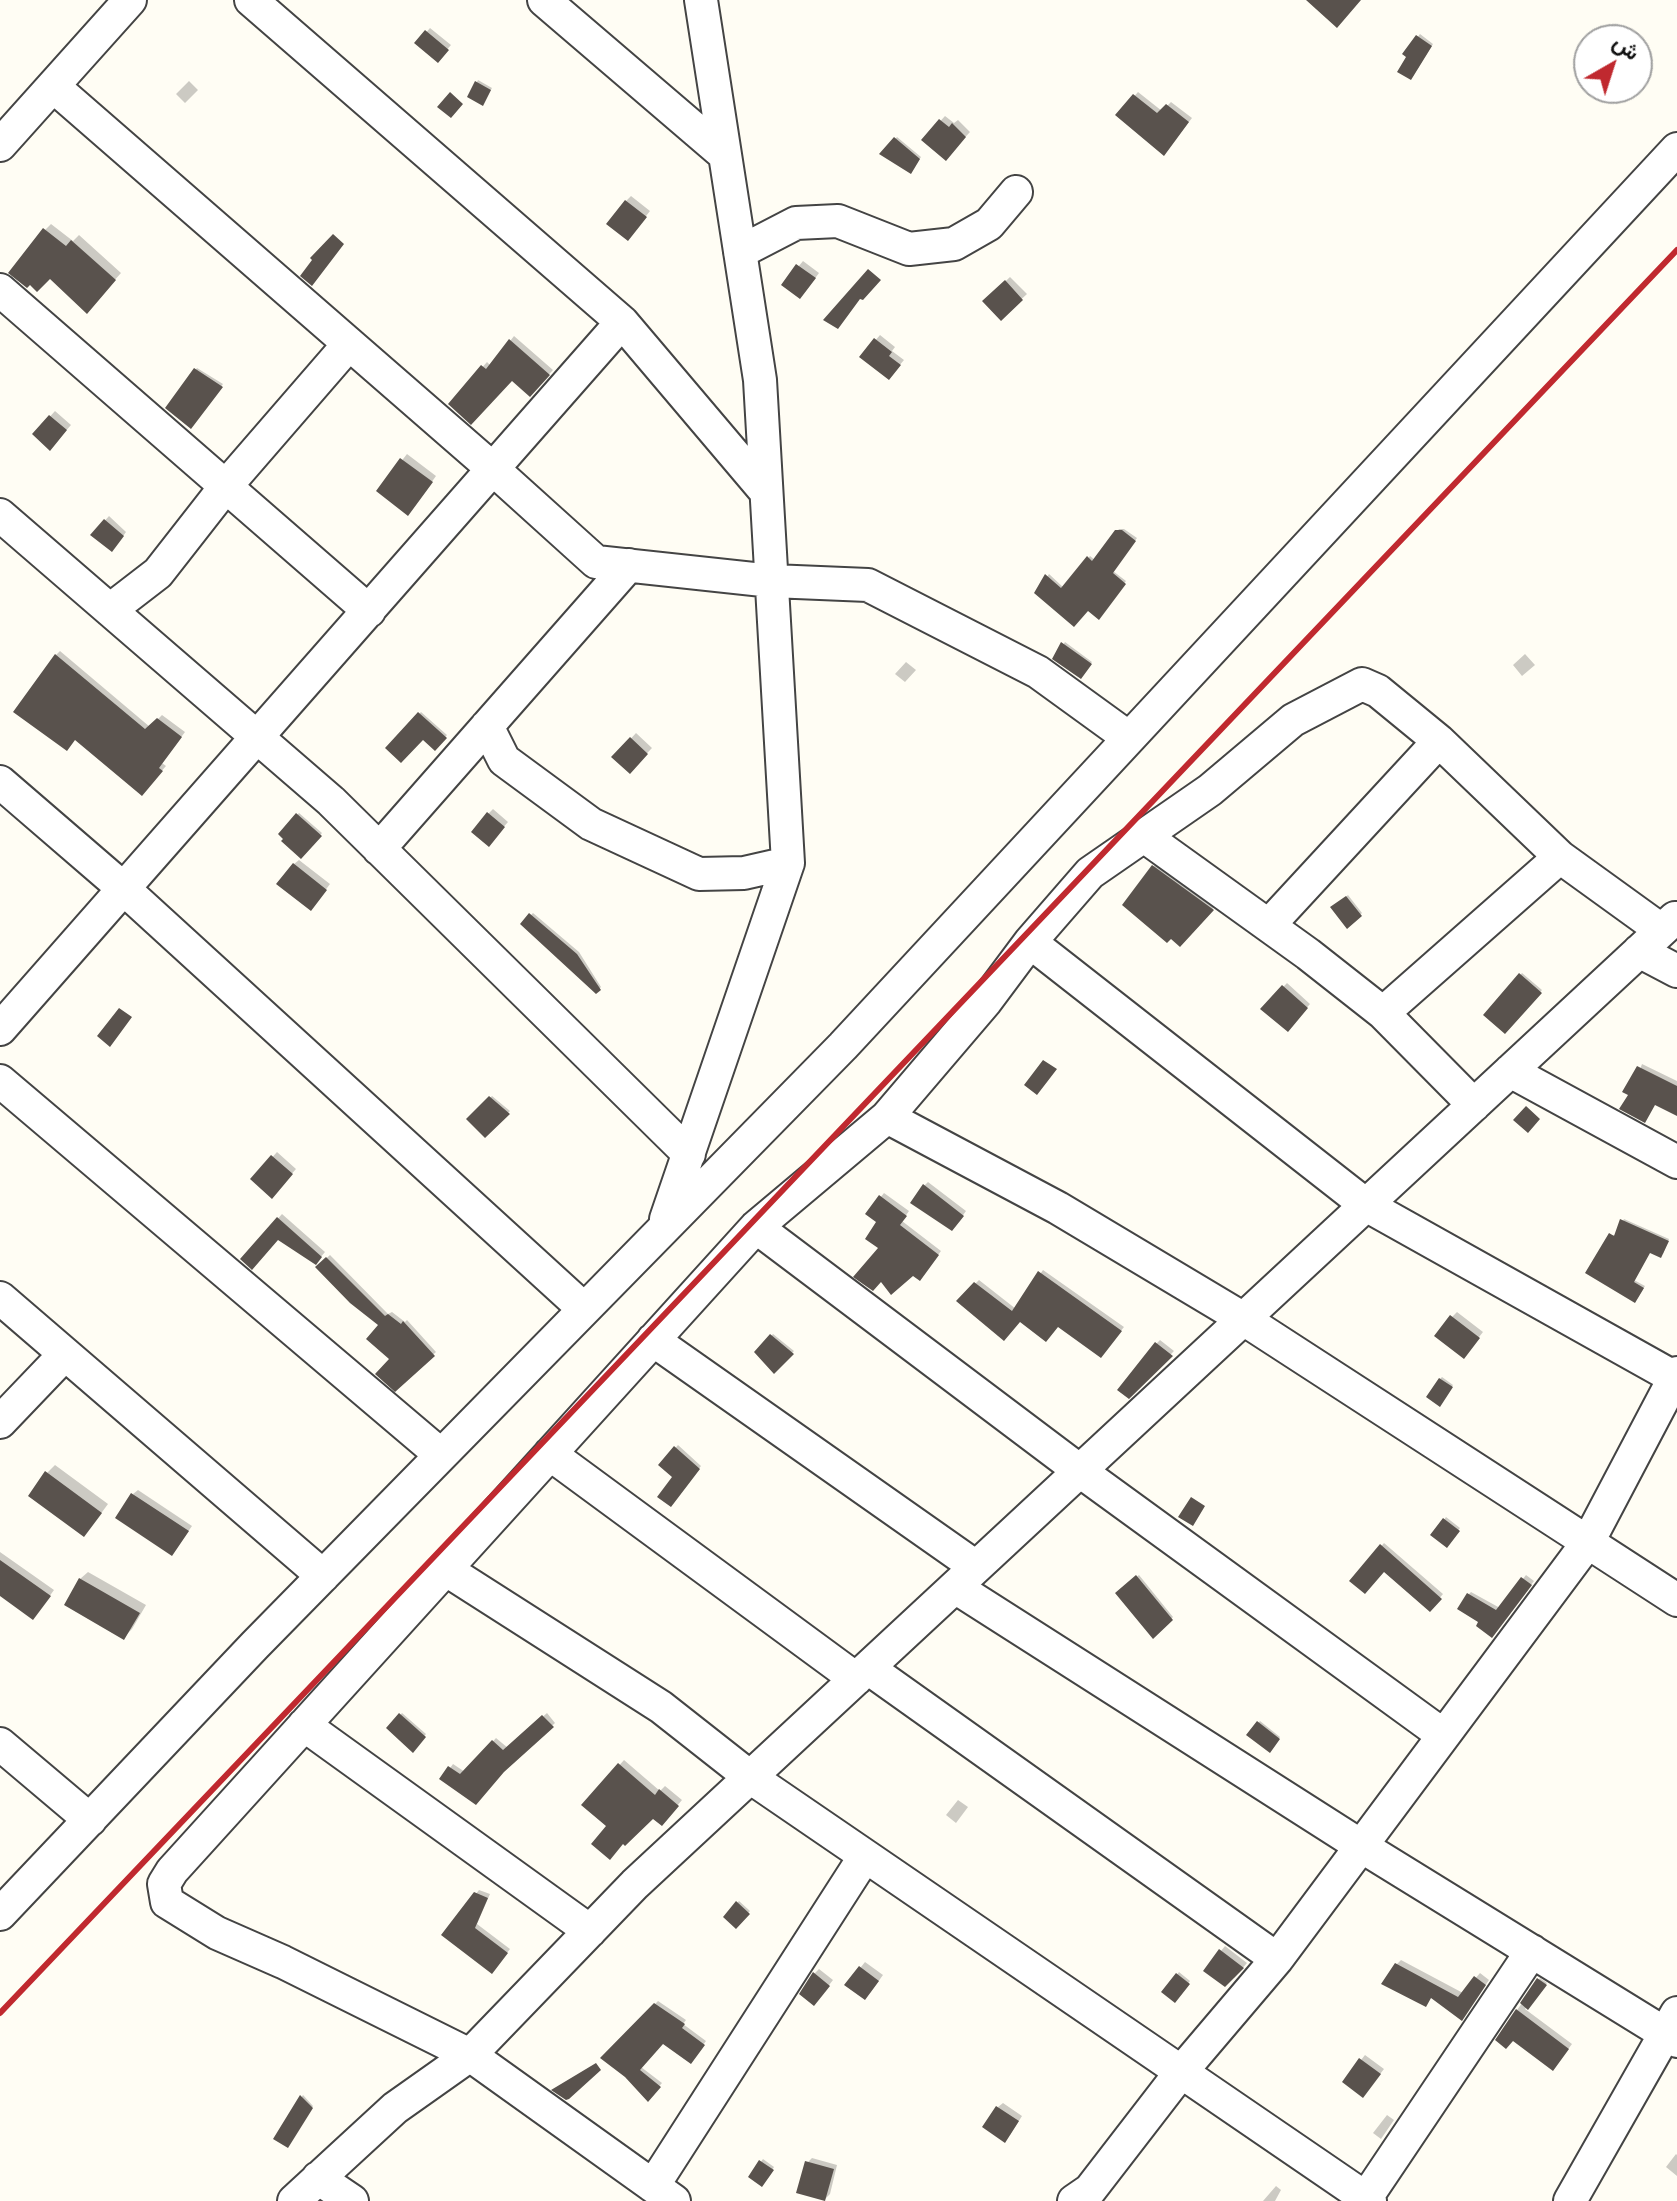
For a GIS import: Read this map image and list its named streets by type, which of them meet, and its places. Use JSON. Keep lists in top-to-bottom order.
{
  "north": "top right"
}
